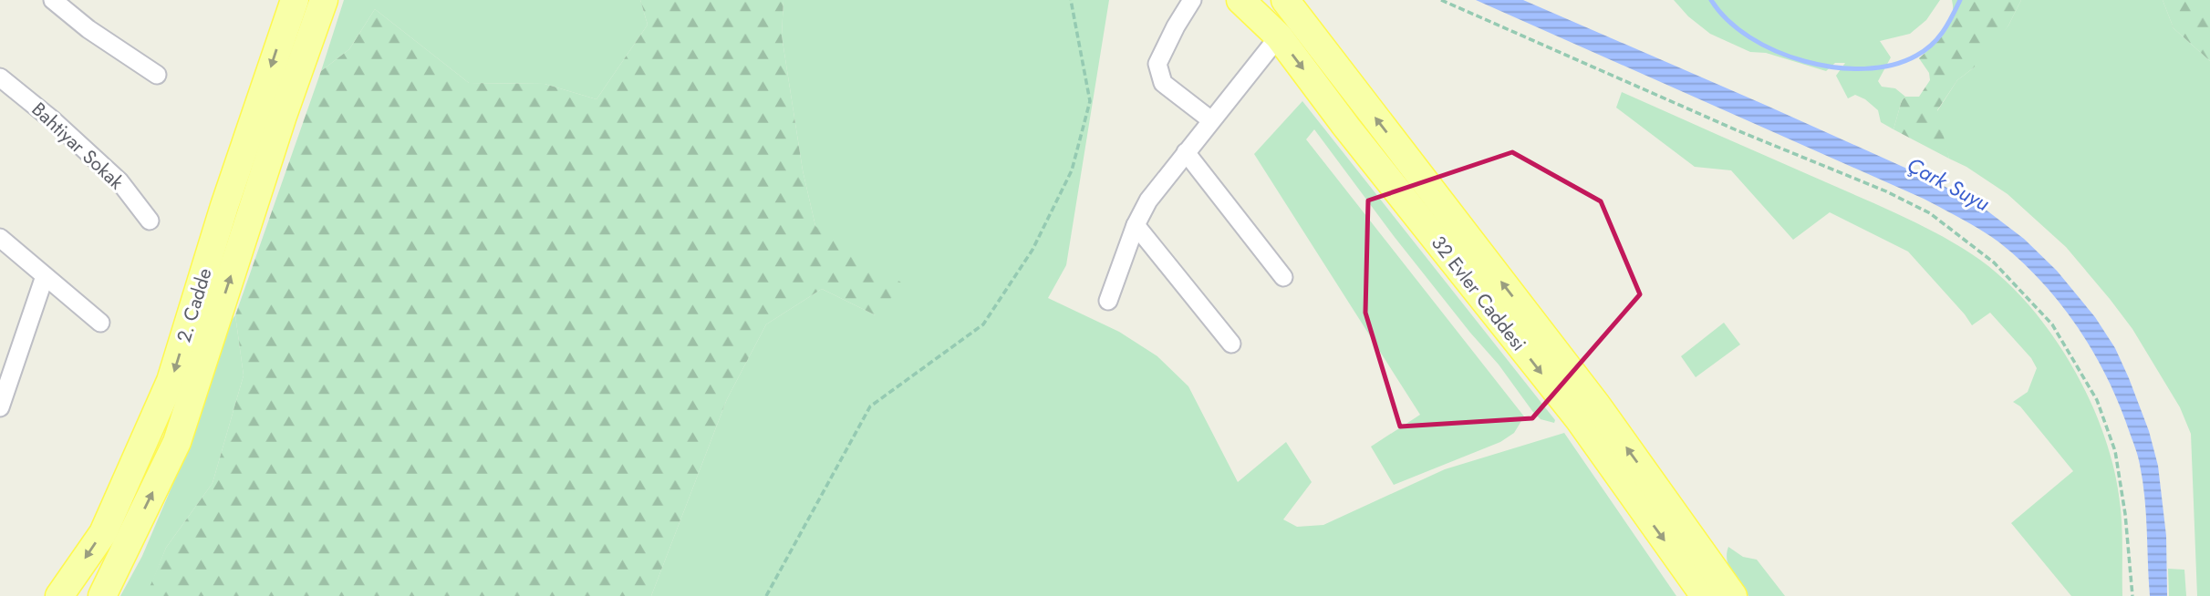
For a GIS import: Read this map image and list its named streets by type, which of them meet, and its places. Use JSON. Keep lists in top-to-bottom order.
{
  "streets": {
    "main road": ["32 Evler Caddesi", "2. Cadde"],
    "street": ["Bahtiyar Sokak"]
  },
  "water": ["Çark Suyu"]
}
